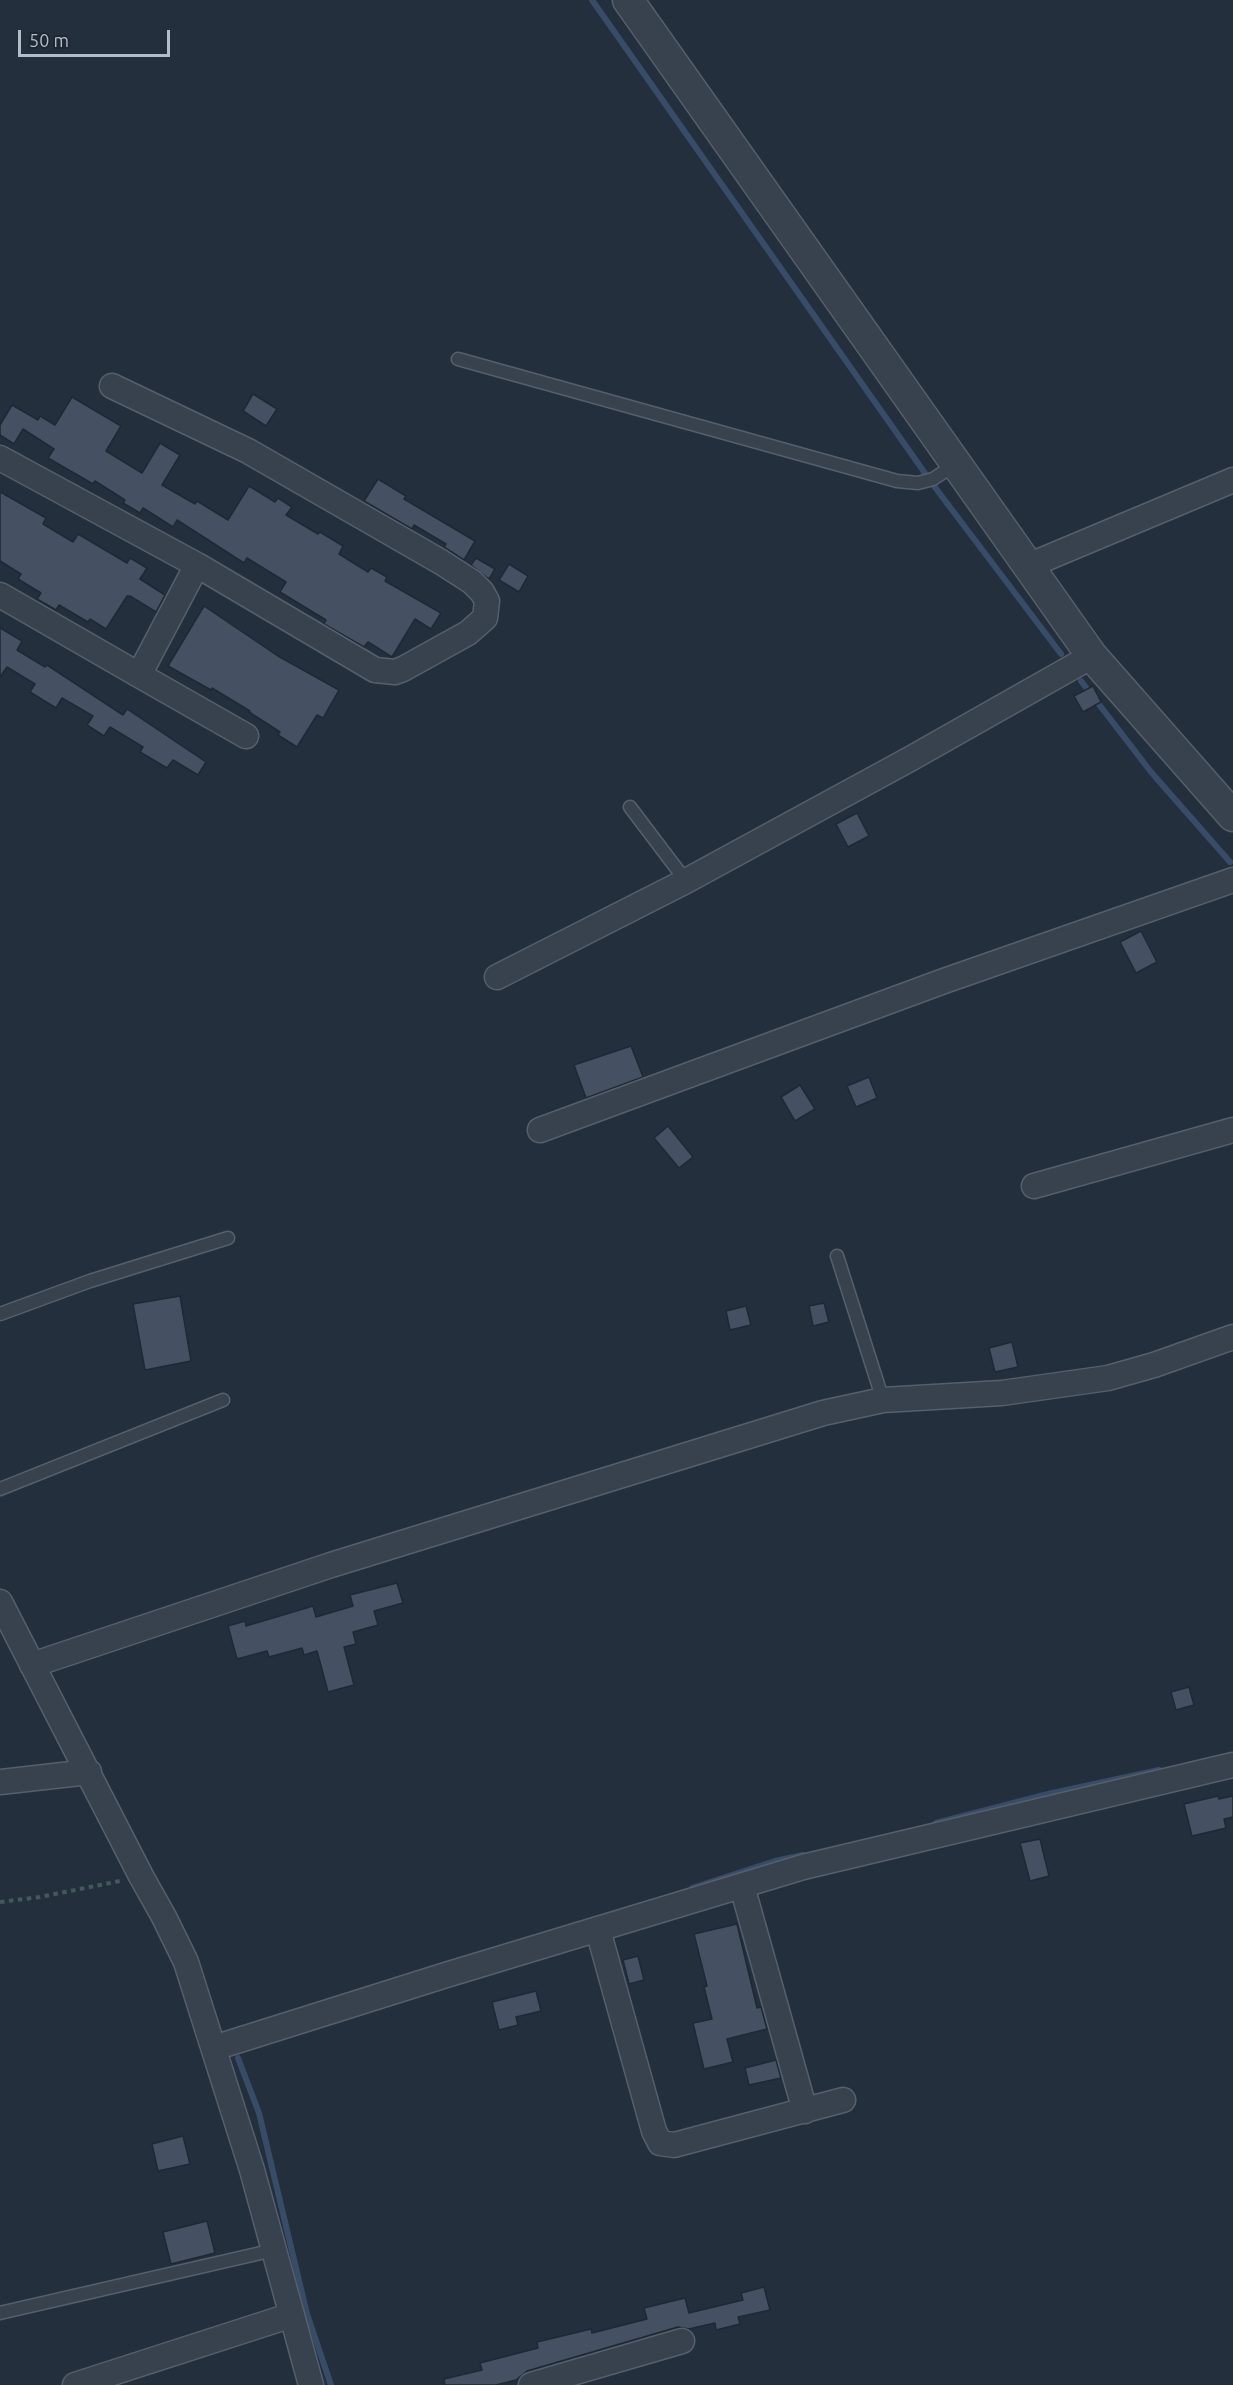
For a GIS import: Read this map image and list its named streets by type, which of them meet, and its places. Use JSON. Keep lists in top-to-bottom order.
{
  "scale_bar": "50 m"
}
